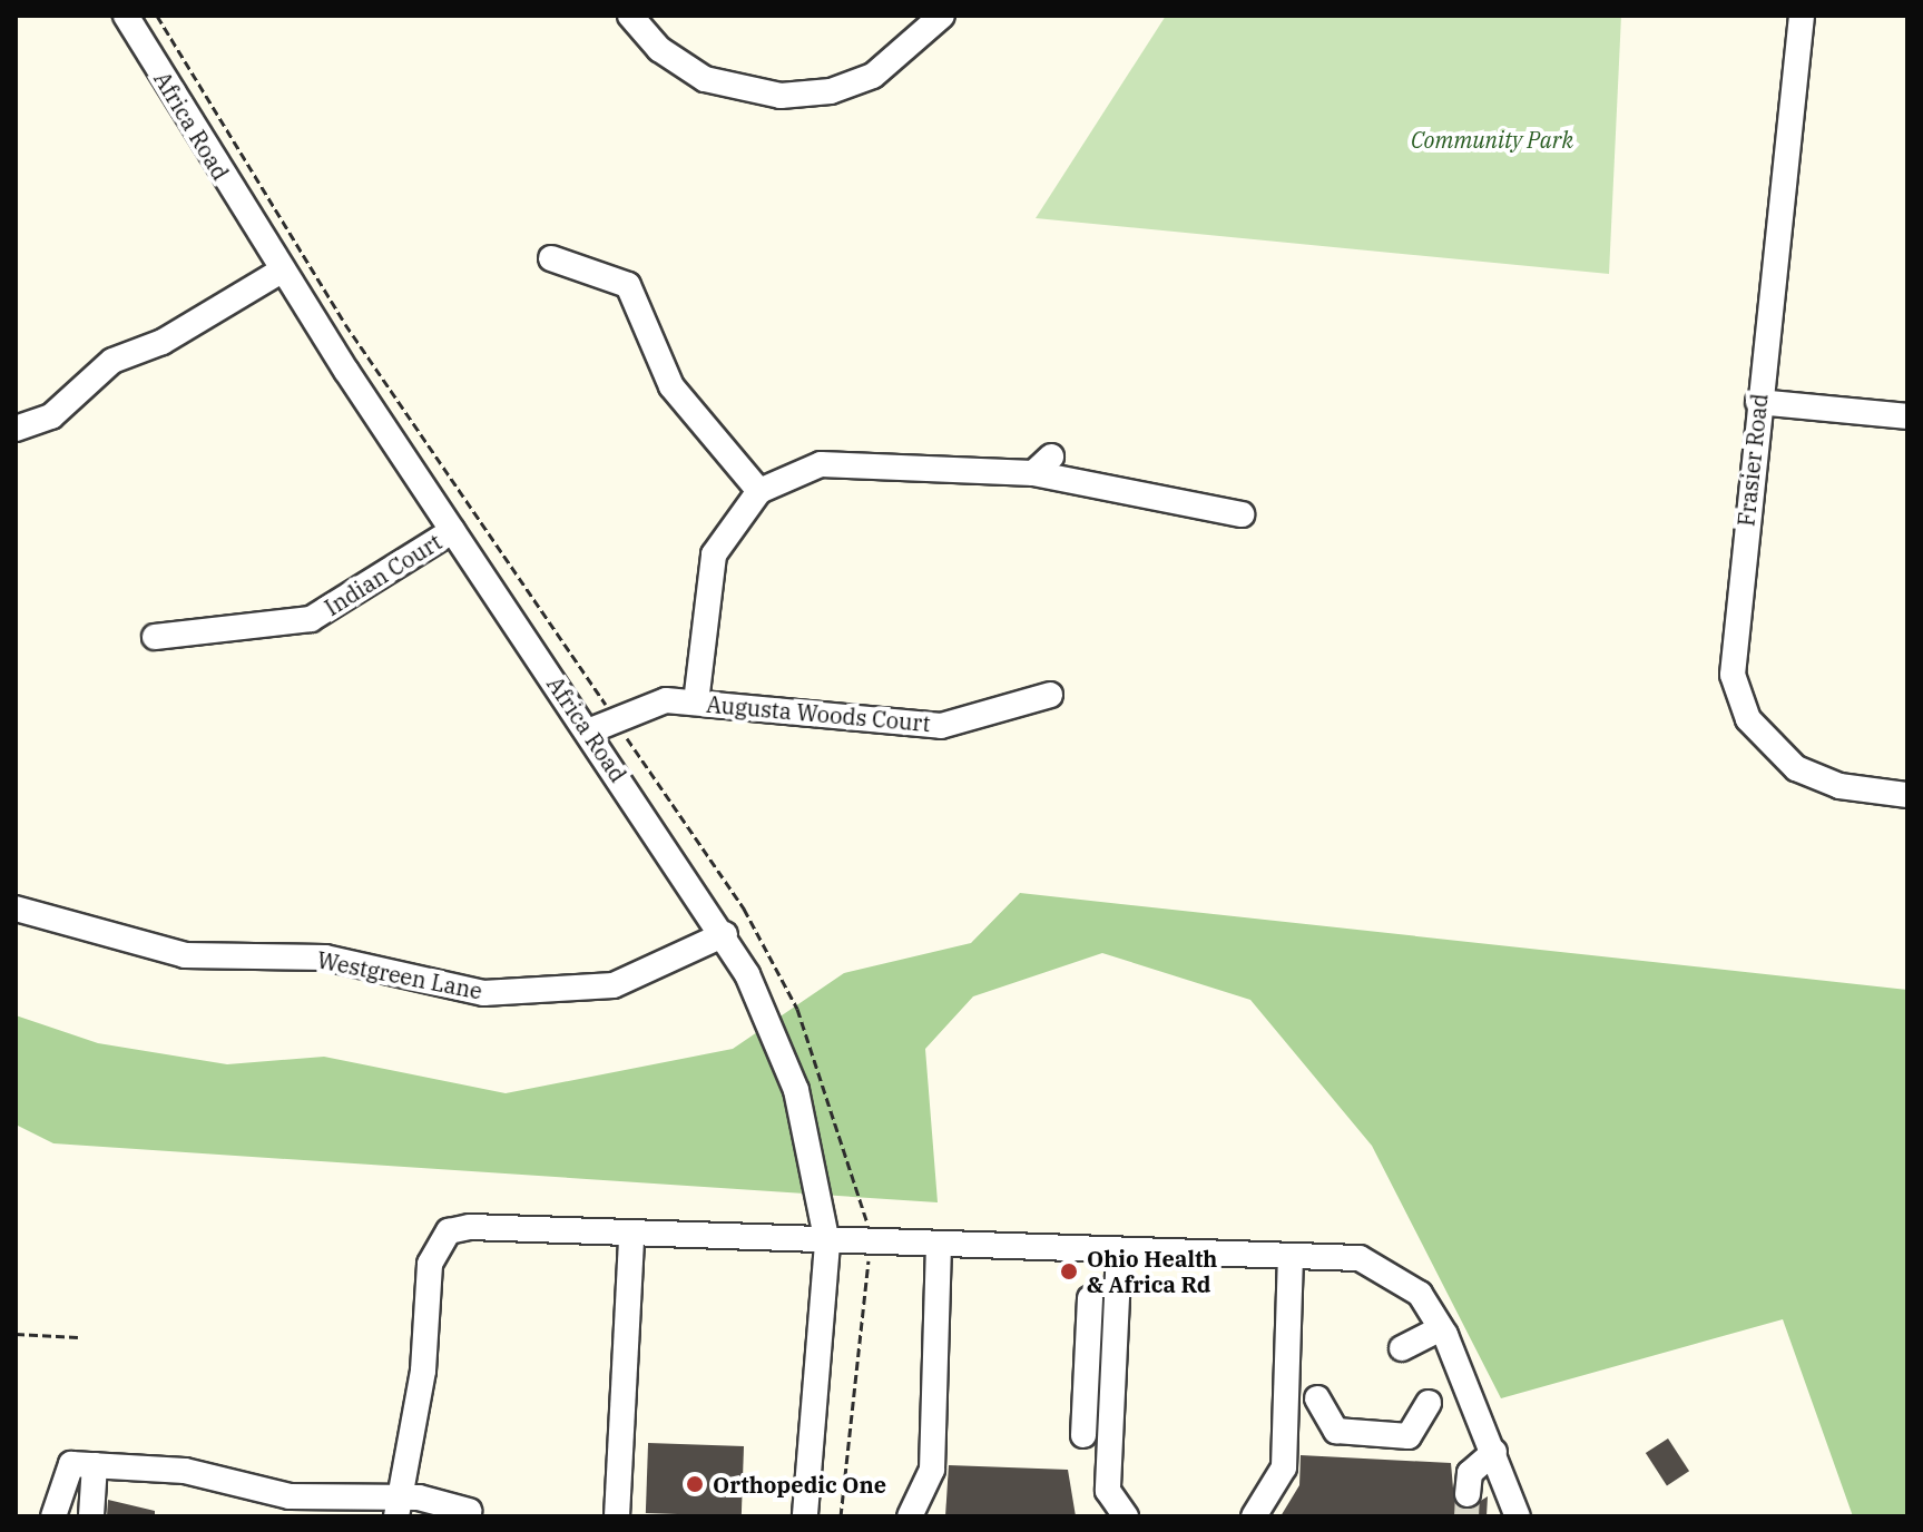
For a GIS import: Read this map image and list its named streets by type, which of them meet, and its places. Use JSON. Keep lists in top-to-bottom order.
{
  "streets": {
    "street": [
      "Africa Road",
      "Frasier Road",
      "Indian Court",
      "Augusta Woods Court",
      "Westgreen Lane"
    ]
  },
  "crossings": [
    ["Africa Road", "Indian Court"],
    ["Africa Road", "Augusta Woods Court"],
    ["Africa Road", "Westgreen Lane"]
  ],
  "parks": ["Community Park"],
  "places": ["Ohio Health & Africa Rd", "Orthopedic One"]
}
